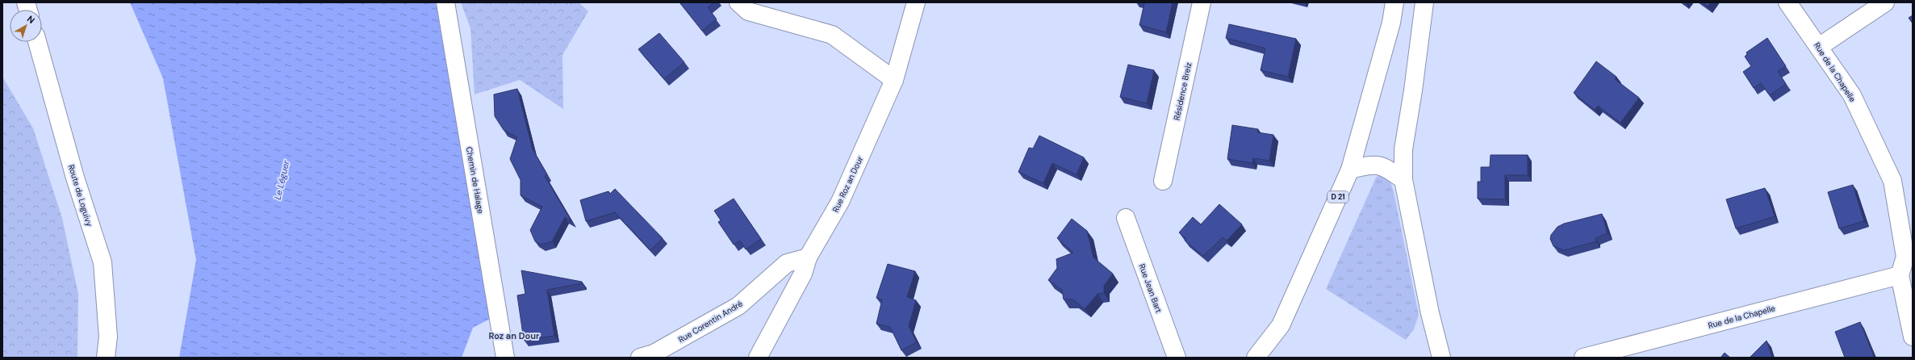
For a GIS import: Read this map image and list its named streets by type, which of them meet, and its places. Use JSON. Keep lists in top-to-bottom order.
{
  "streets": {
    "street": [
      "Rue de la Chapelle",
      "Résidence Breiz",
      "Chemin de Halage",
      "Rue Roz an Dour",
      "Route de Loguivy",
      "D 21",
      "Rue Jean Bart",
      "Rue Corentin André"
    ]
  },
  "crossings": [
    ["Rue Roz an Dour", "Rue Corentin André"]
  ],
  "districts": ["Roz an Dour"],
  "water": ["Le Léguer"],
  "north": "top right"
}
